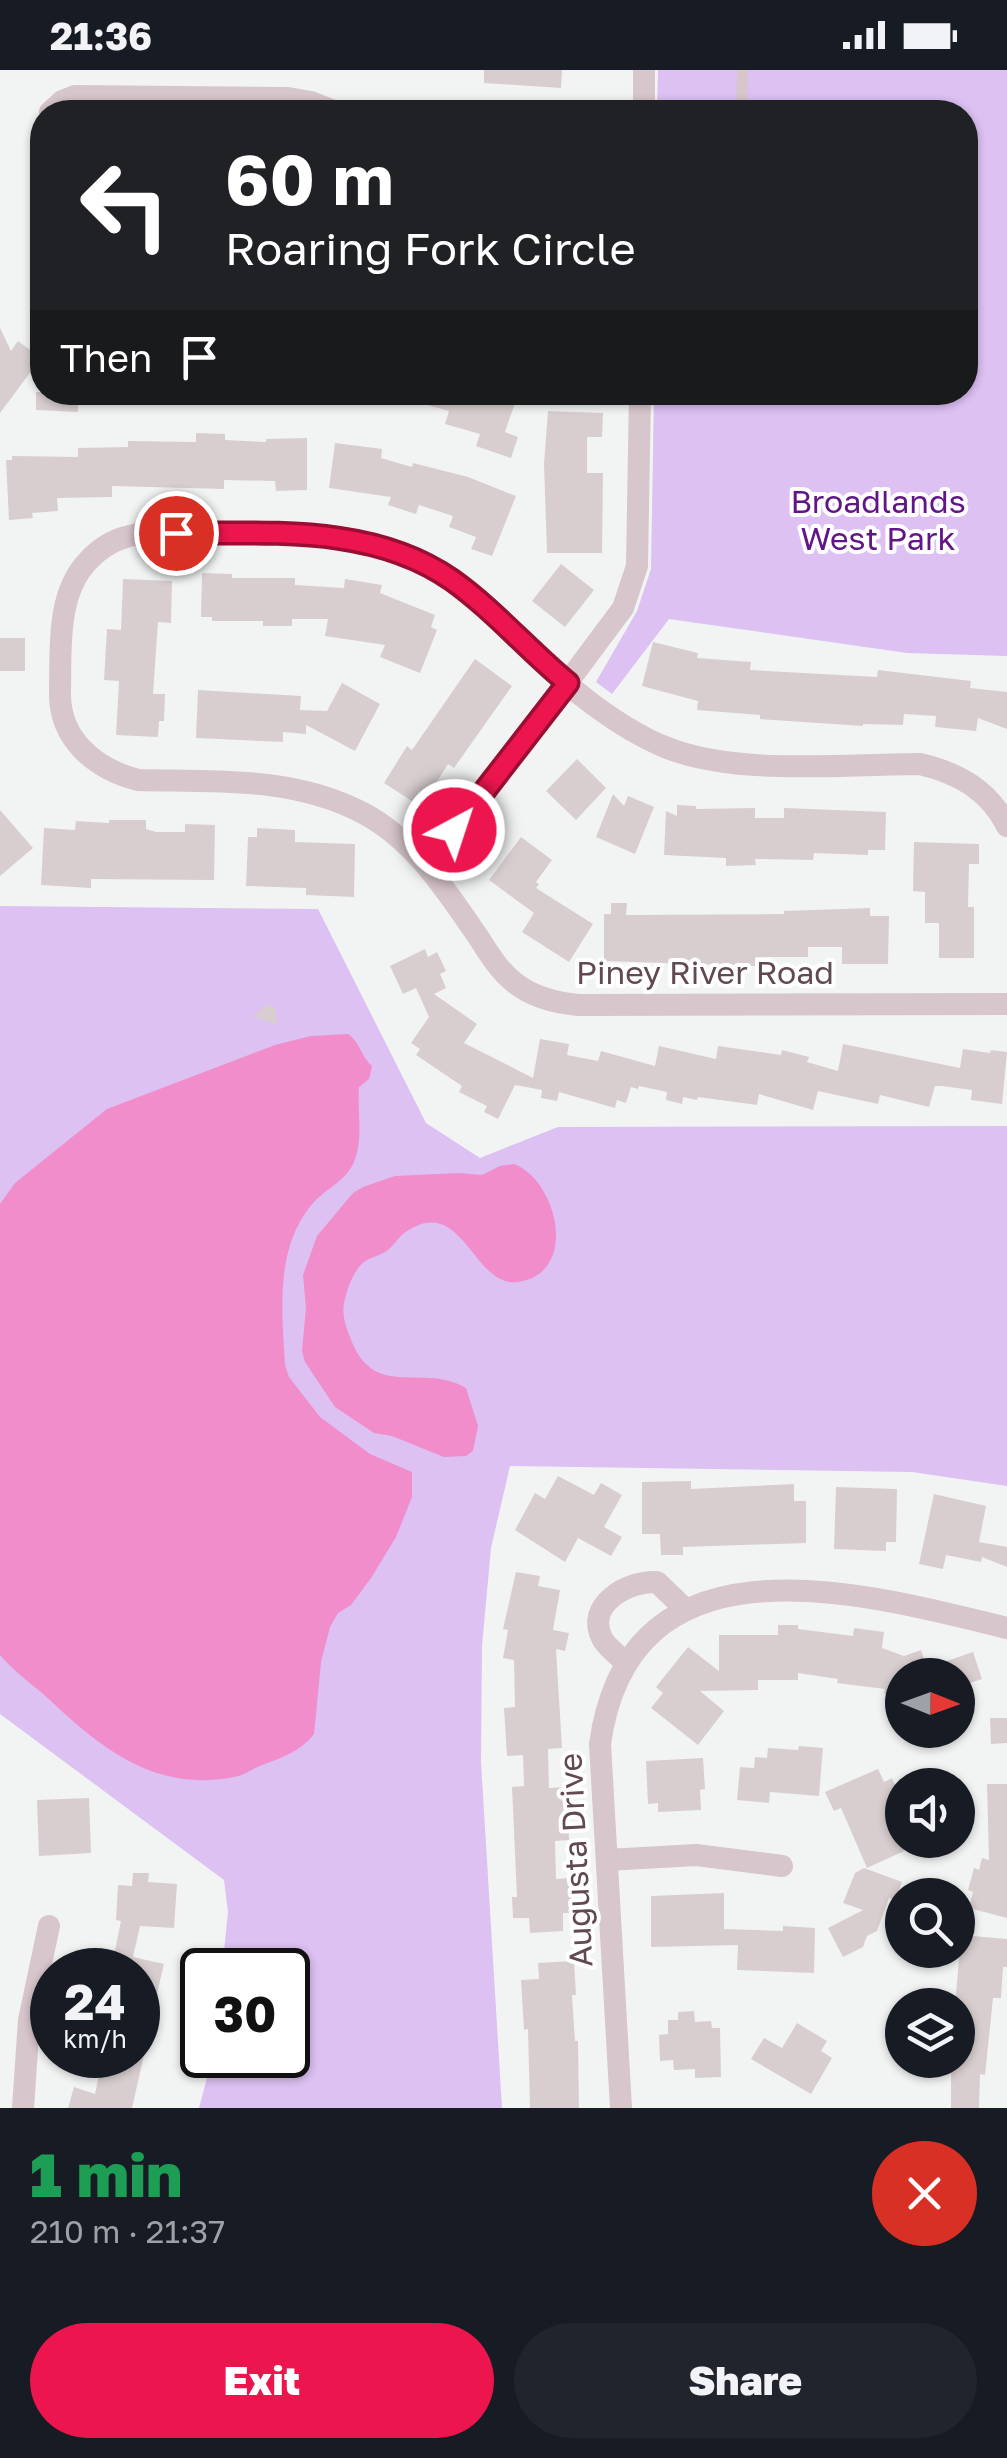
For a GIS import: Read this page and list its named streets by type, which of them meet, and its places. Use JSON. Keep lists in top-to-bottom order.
{
  "streets": {
    "street": ["Piney River Road", "Augusta Drive"]
  },
  "parks": ["Broadlands West Park"],
  "north": "right",
  "page": {
    "status": "21:36",
    "turn": ["60 m", "Roaring Fork Circle"],
    "then": "Then",
    "speed": "24 km/h",
    "limit": "30",
    "heading": ["1 min", "210 m · 21:37"],
    "buttons": ["Exit", "Share"]
  }
}
